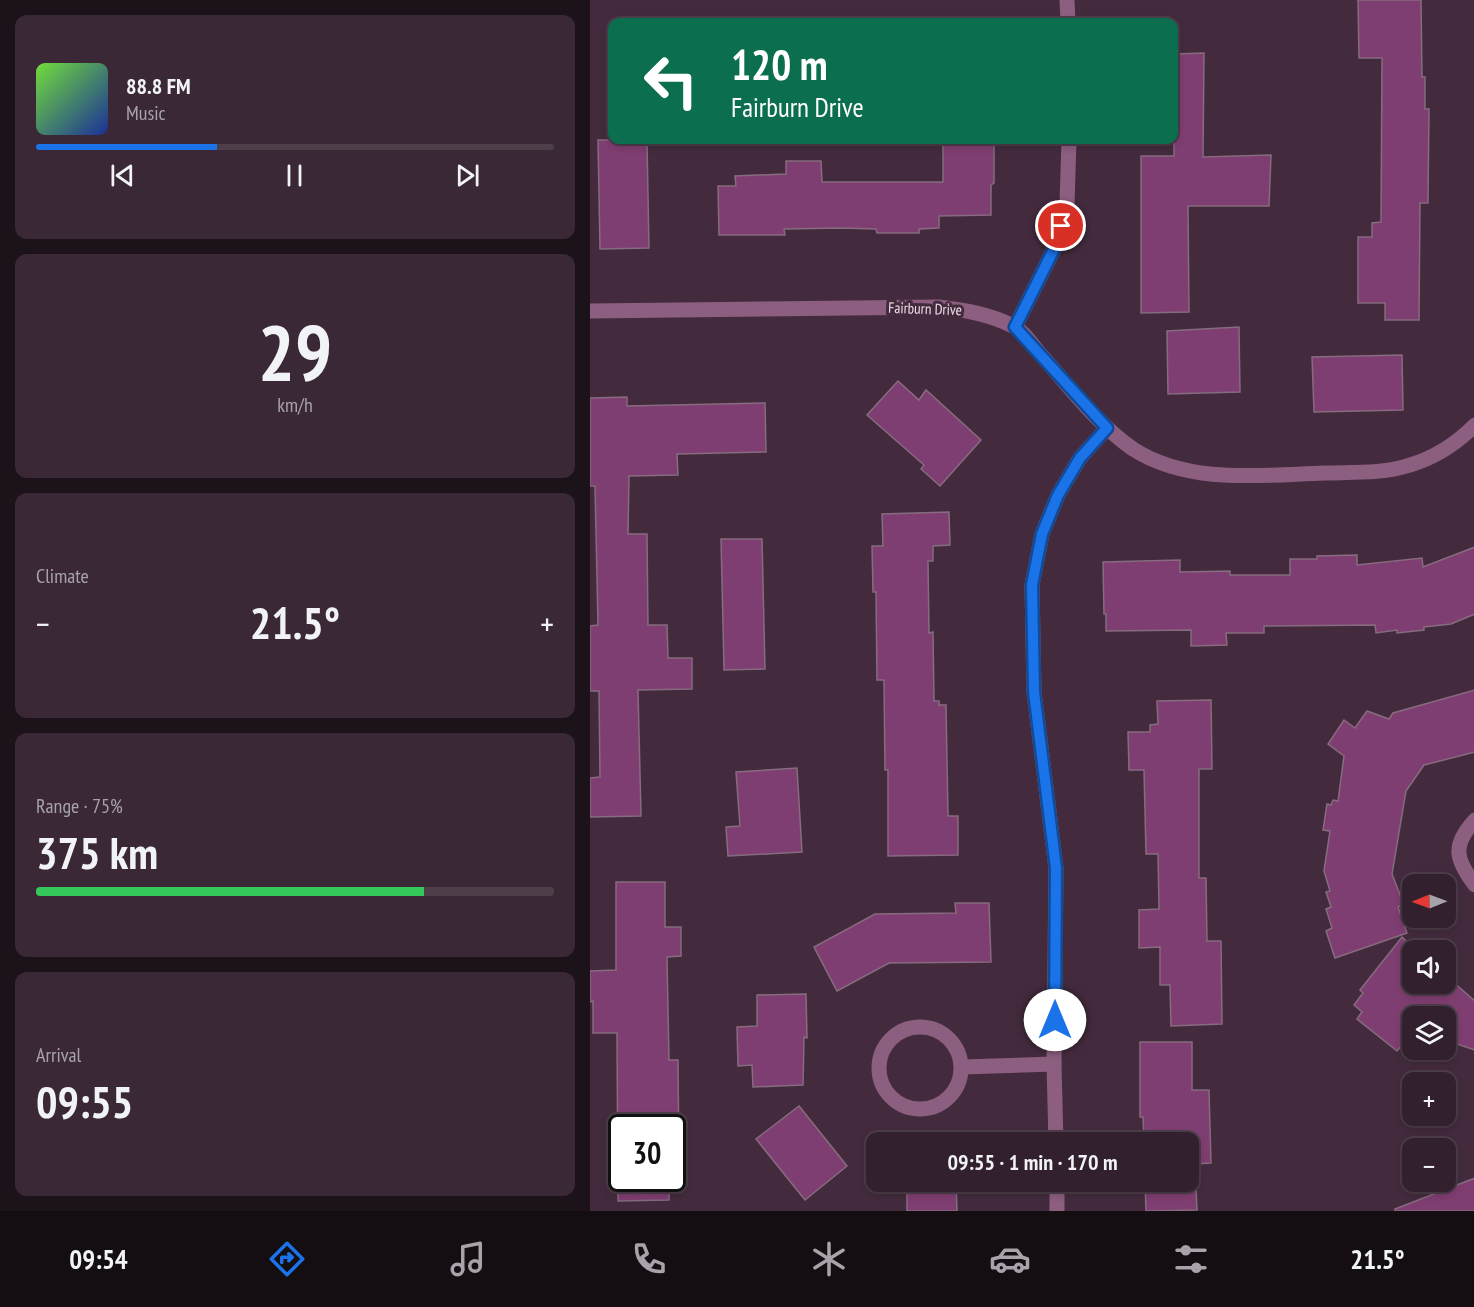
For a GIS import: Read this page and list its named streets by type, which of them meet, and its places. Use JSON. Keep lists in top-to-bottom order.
{
  "streets": {
    "street": ["Fairburn Drive"]
  },
  "north": "left",
  "page": {
    "turn": ["120 m", "Fairburn Drive"],
    "song": ["88.8 FM", "Music"],
    "tile": [
      ["29", "km/h"],
      "Climate",
      ["Range · 75%", "375 km"],
      ["Arrival", "09:55"]
    ],
    "heat": ["−", "21.5°", "+"],
    "map_buttons": ["+", "−"],
    "limit": "30",
    "trip": "09:55 · 1 min · 170 m",
    "tabs": ["09:54", "21.5°"]
  }
}
